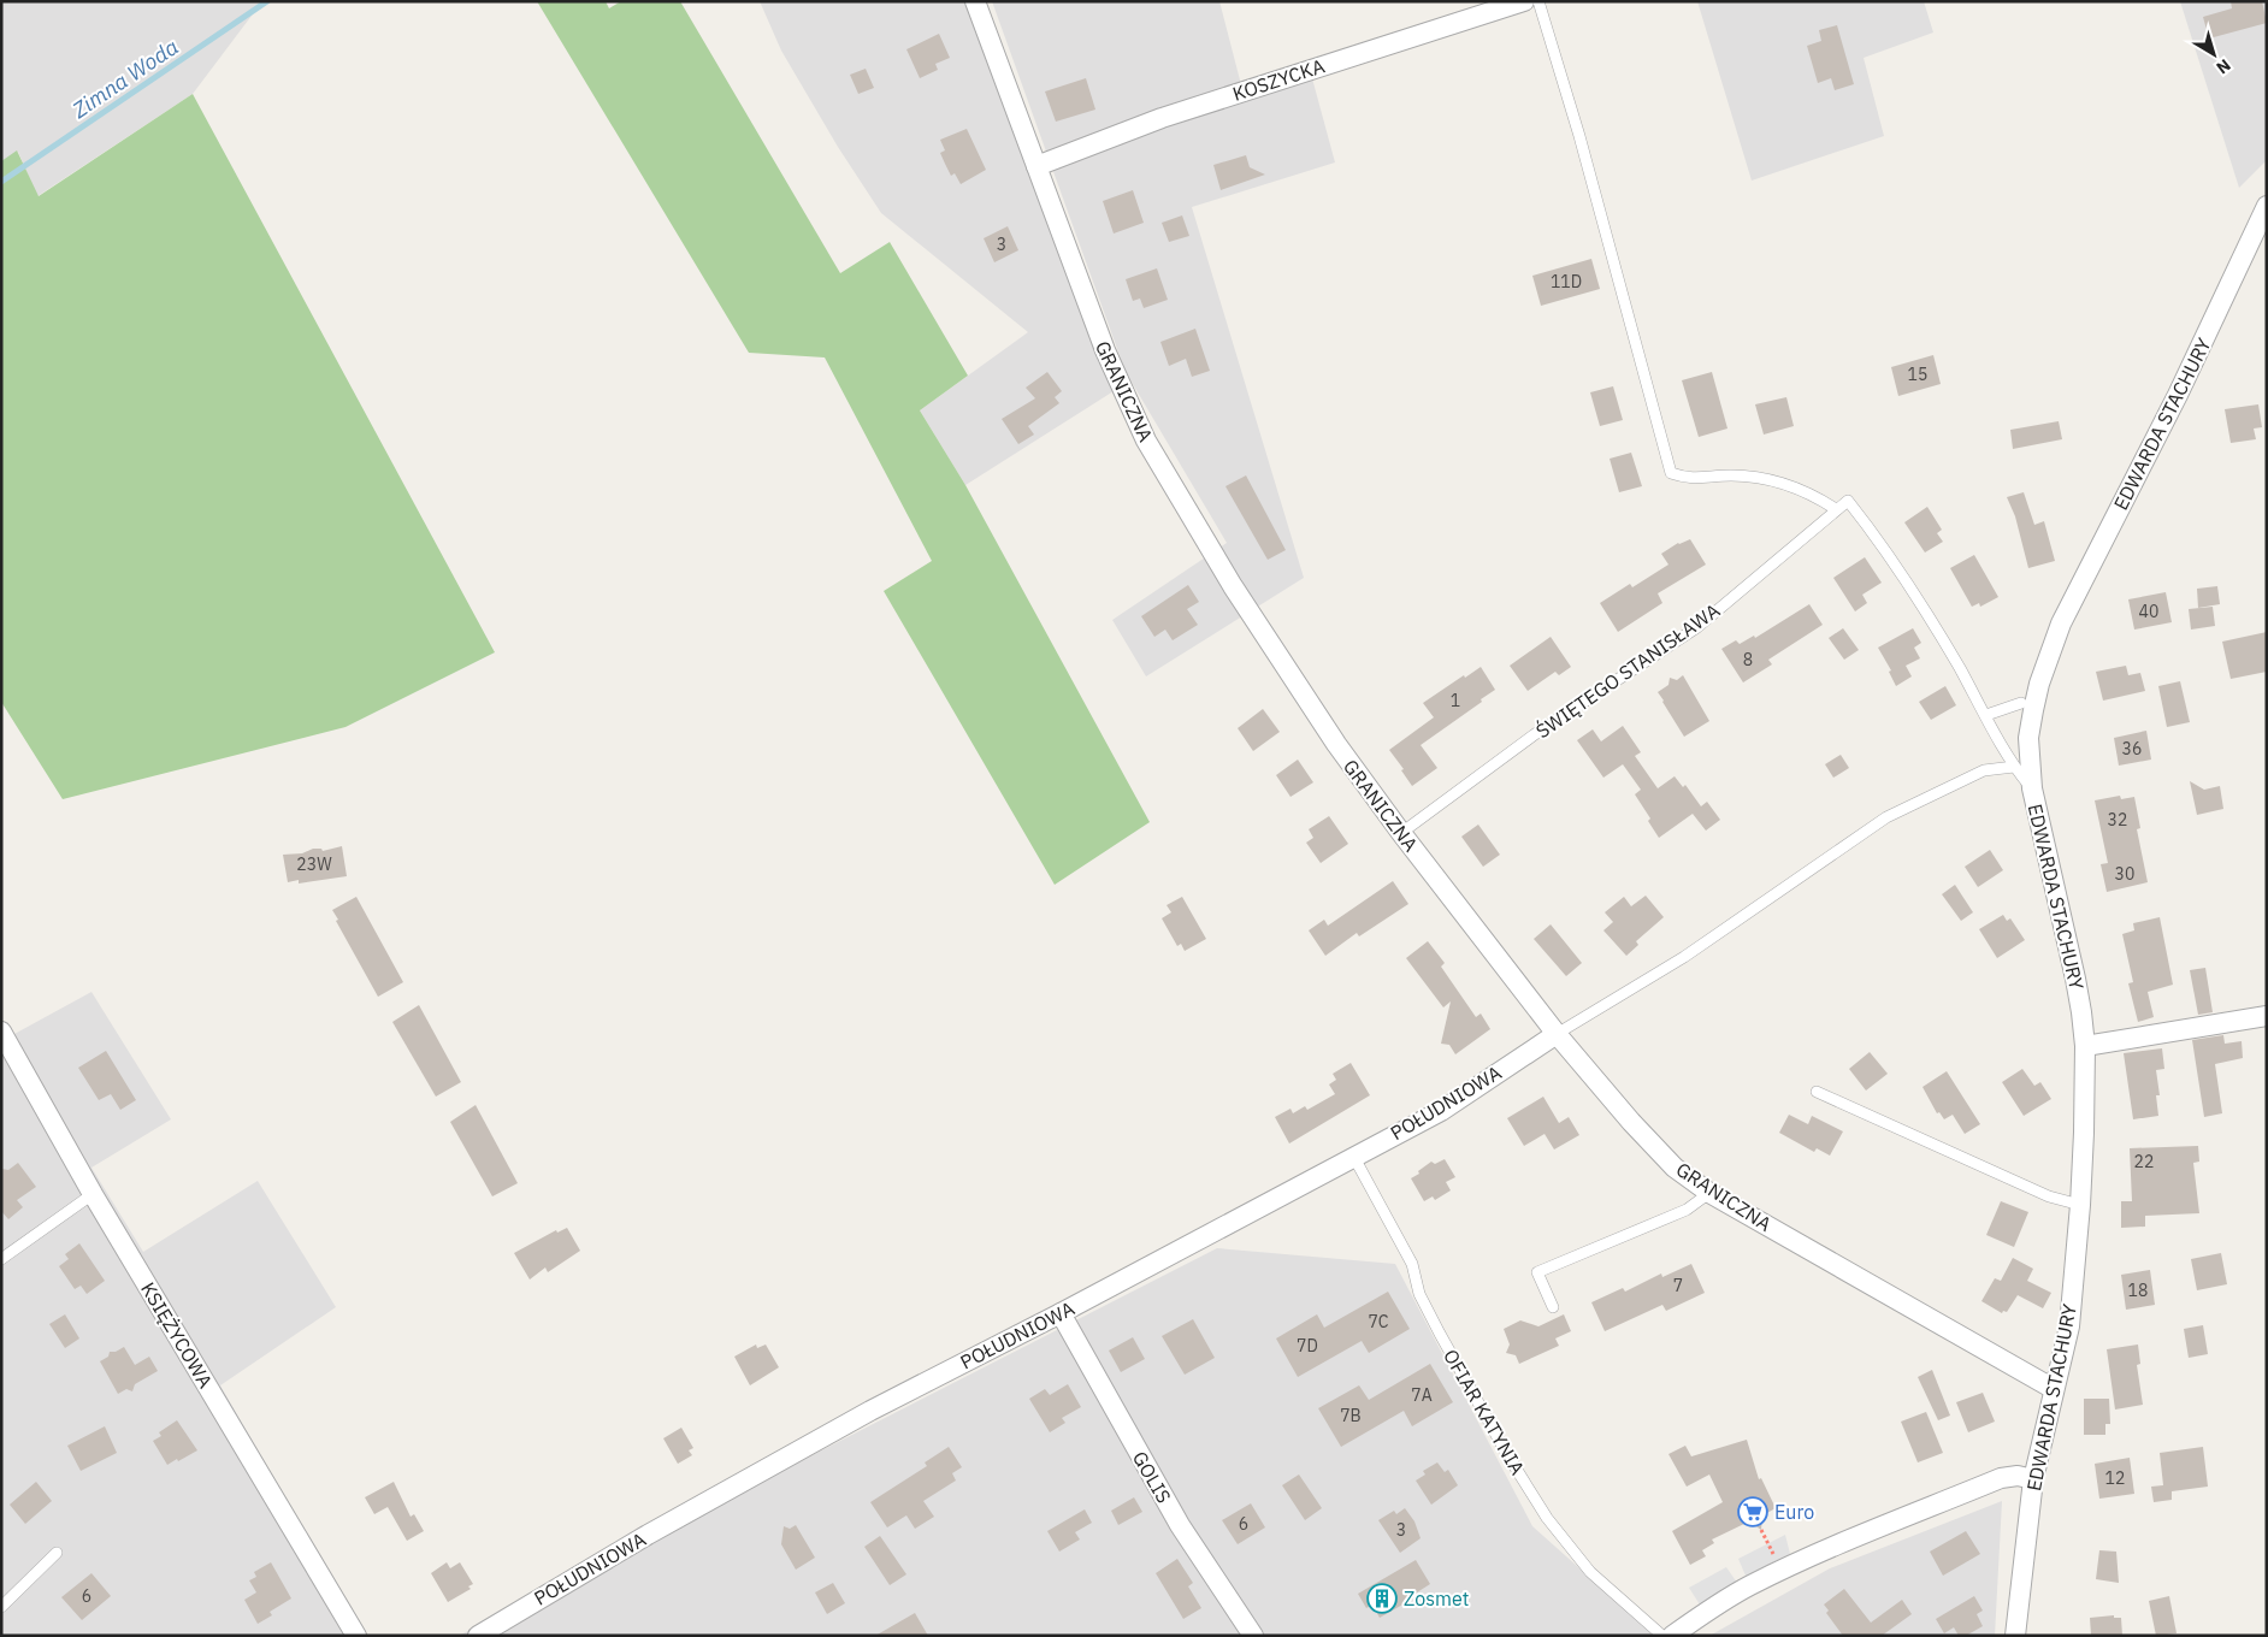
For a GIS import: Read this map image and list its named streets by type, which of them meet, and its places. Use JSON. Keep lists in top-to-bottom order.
{
  "streets": {
    "street": [
      "KOSZYCKA",
      "GRANICZNA",
      "EDWARDA STACHURY",
      "POŁUDNIOWA",
      "KSIĘŻYCOWA",
      "GOLIS"
    ],
    "lane": ["ŚWIĘTEGO STANISŁAWA", "OFIAR KATYNIA"]
  },
  "crossings": [
    ["KOSZYCKA", "GRANICZNA"],
    ["GRANICZNA", "EDWARDA STACHURY"],
    ["GRANICZNA", "ŚWIĘTEGO STANISŁAWA"],
    ["GRANICZNA", "POŁUDNIOWA"],
    ["POŁUDNIOWA", "OFIAR KATYNIA"],
    ["POŁUDNIOWA", "GOLIS"]
  ],
  "water": ["Zimna Woda"],
  "places": {
    "supermarket": ["Euro"],
    "building": ["Zosmet"]
  },
  "house_numbers": [
    "3",
    "11D",
    "15",
    "40",
    "8",
    "1",
    "36",
    "32",
    "23W",
    "30",
    "22",
    "7",
    "18",
    "7C",
    "7D",
    "7A",
    "7B",
    "12",
    "6",
    "3",
    "6"
  ],
  "north": "bottom right"
}
